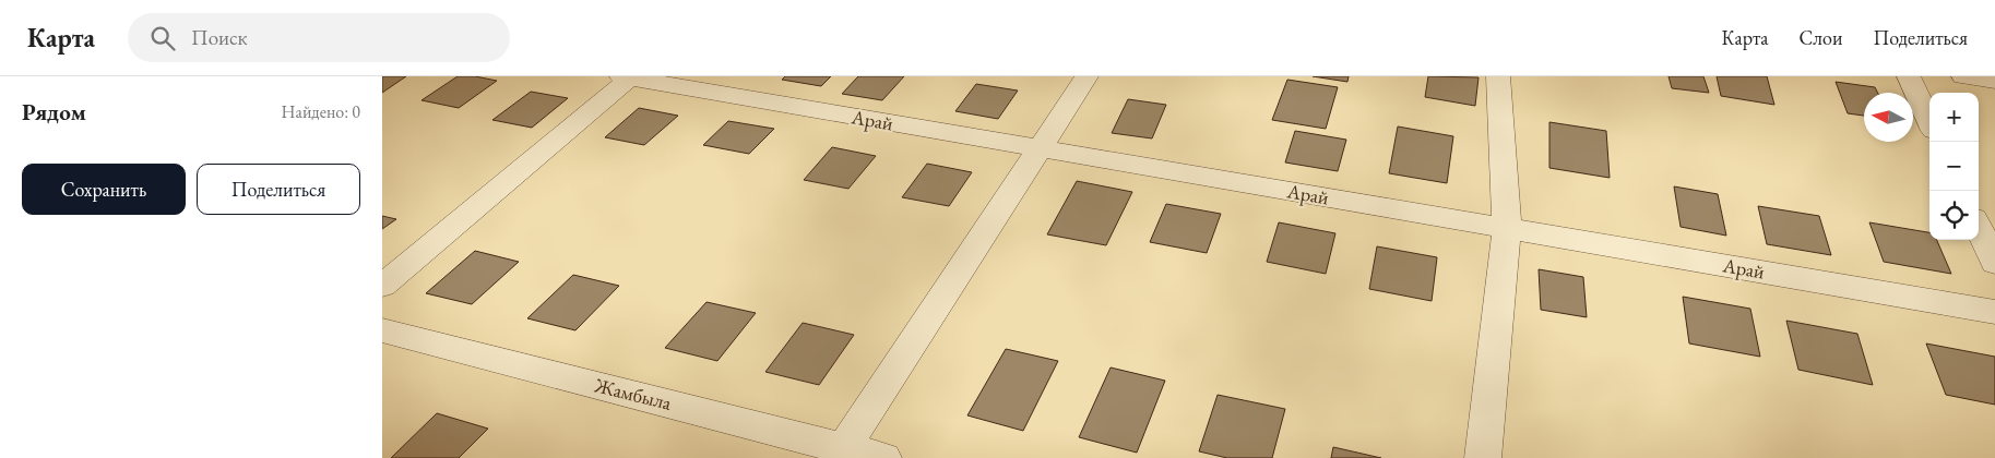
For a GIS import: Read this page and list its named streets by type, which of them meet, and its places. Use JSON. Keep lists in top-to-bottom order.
{
  "streets": {
    "street": ["Арай", "Жамбыла"]
  },
  "north": "left",
  "page": {
    "header": "Карта",
    "search": "Поиск",
    "nav": ["Карта", "Слои", "Поделиться"],
    "heading": ["Рядом", "Найдено: 0"],
    "map_buttons": ["+", "−"],
    "buttons": ["Сохранить", "Поделиться"]
  }
}
